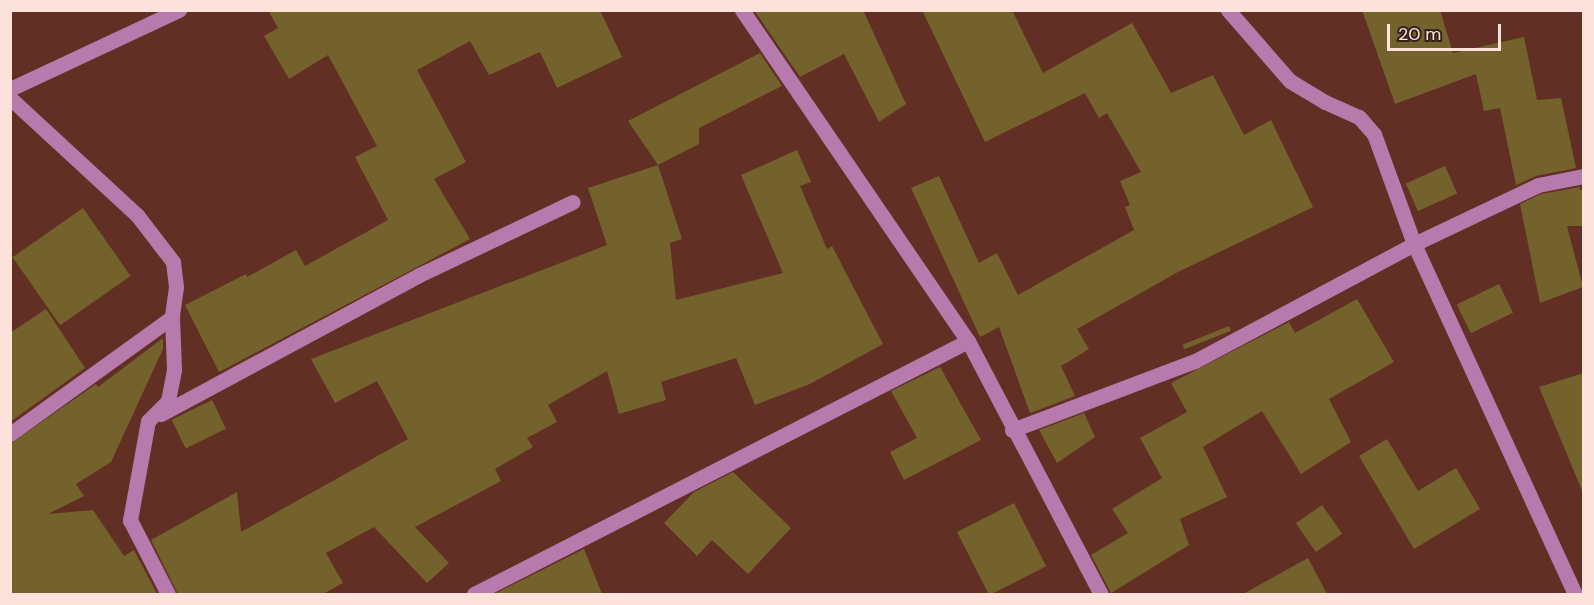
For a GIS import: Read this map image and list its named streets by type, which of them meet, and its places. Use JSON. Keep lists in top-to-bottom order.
{
  "scale_bar": "20 m"
}
